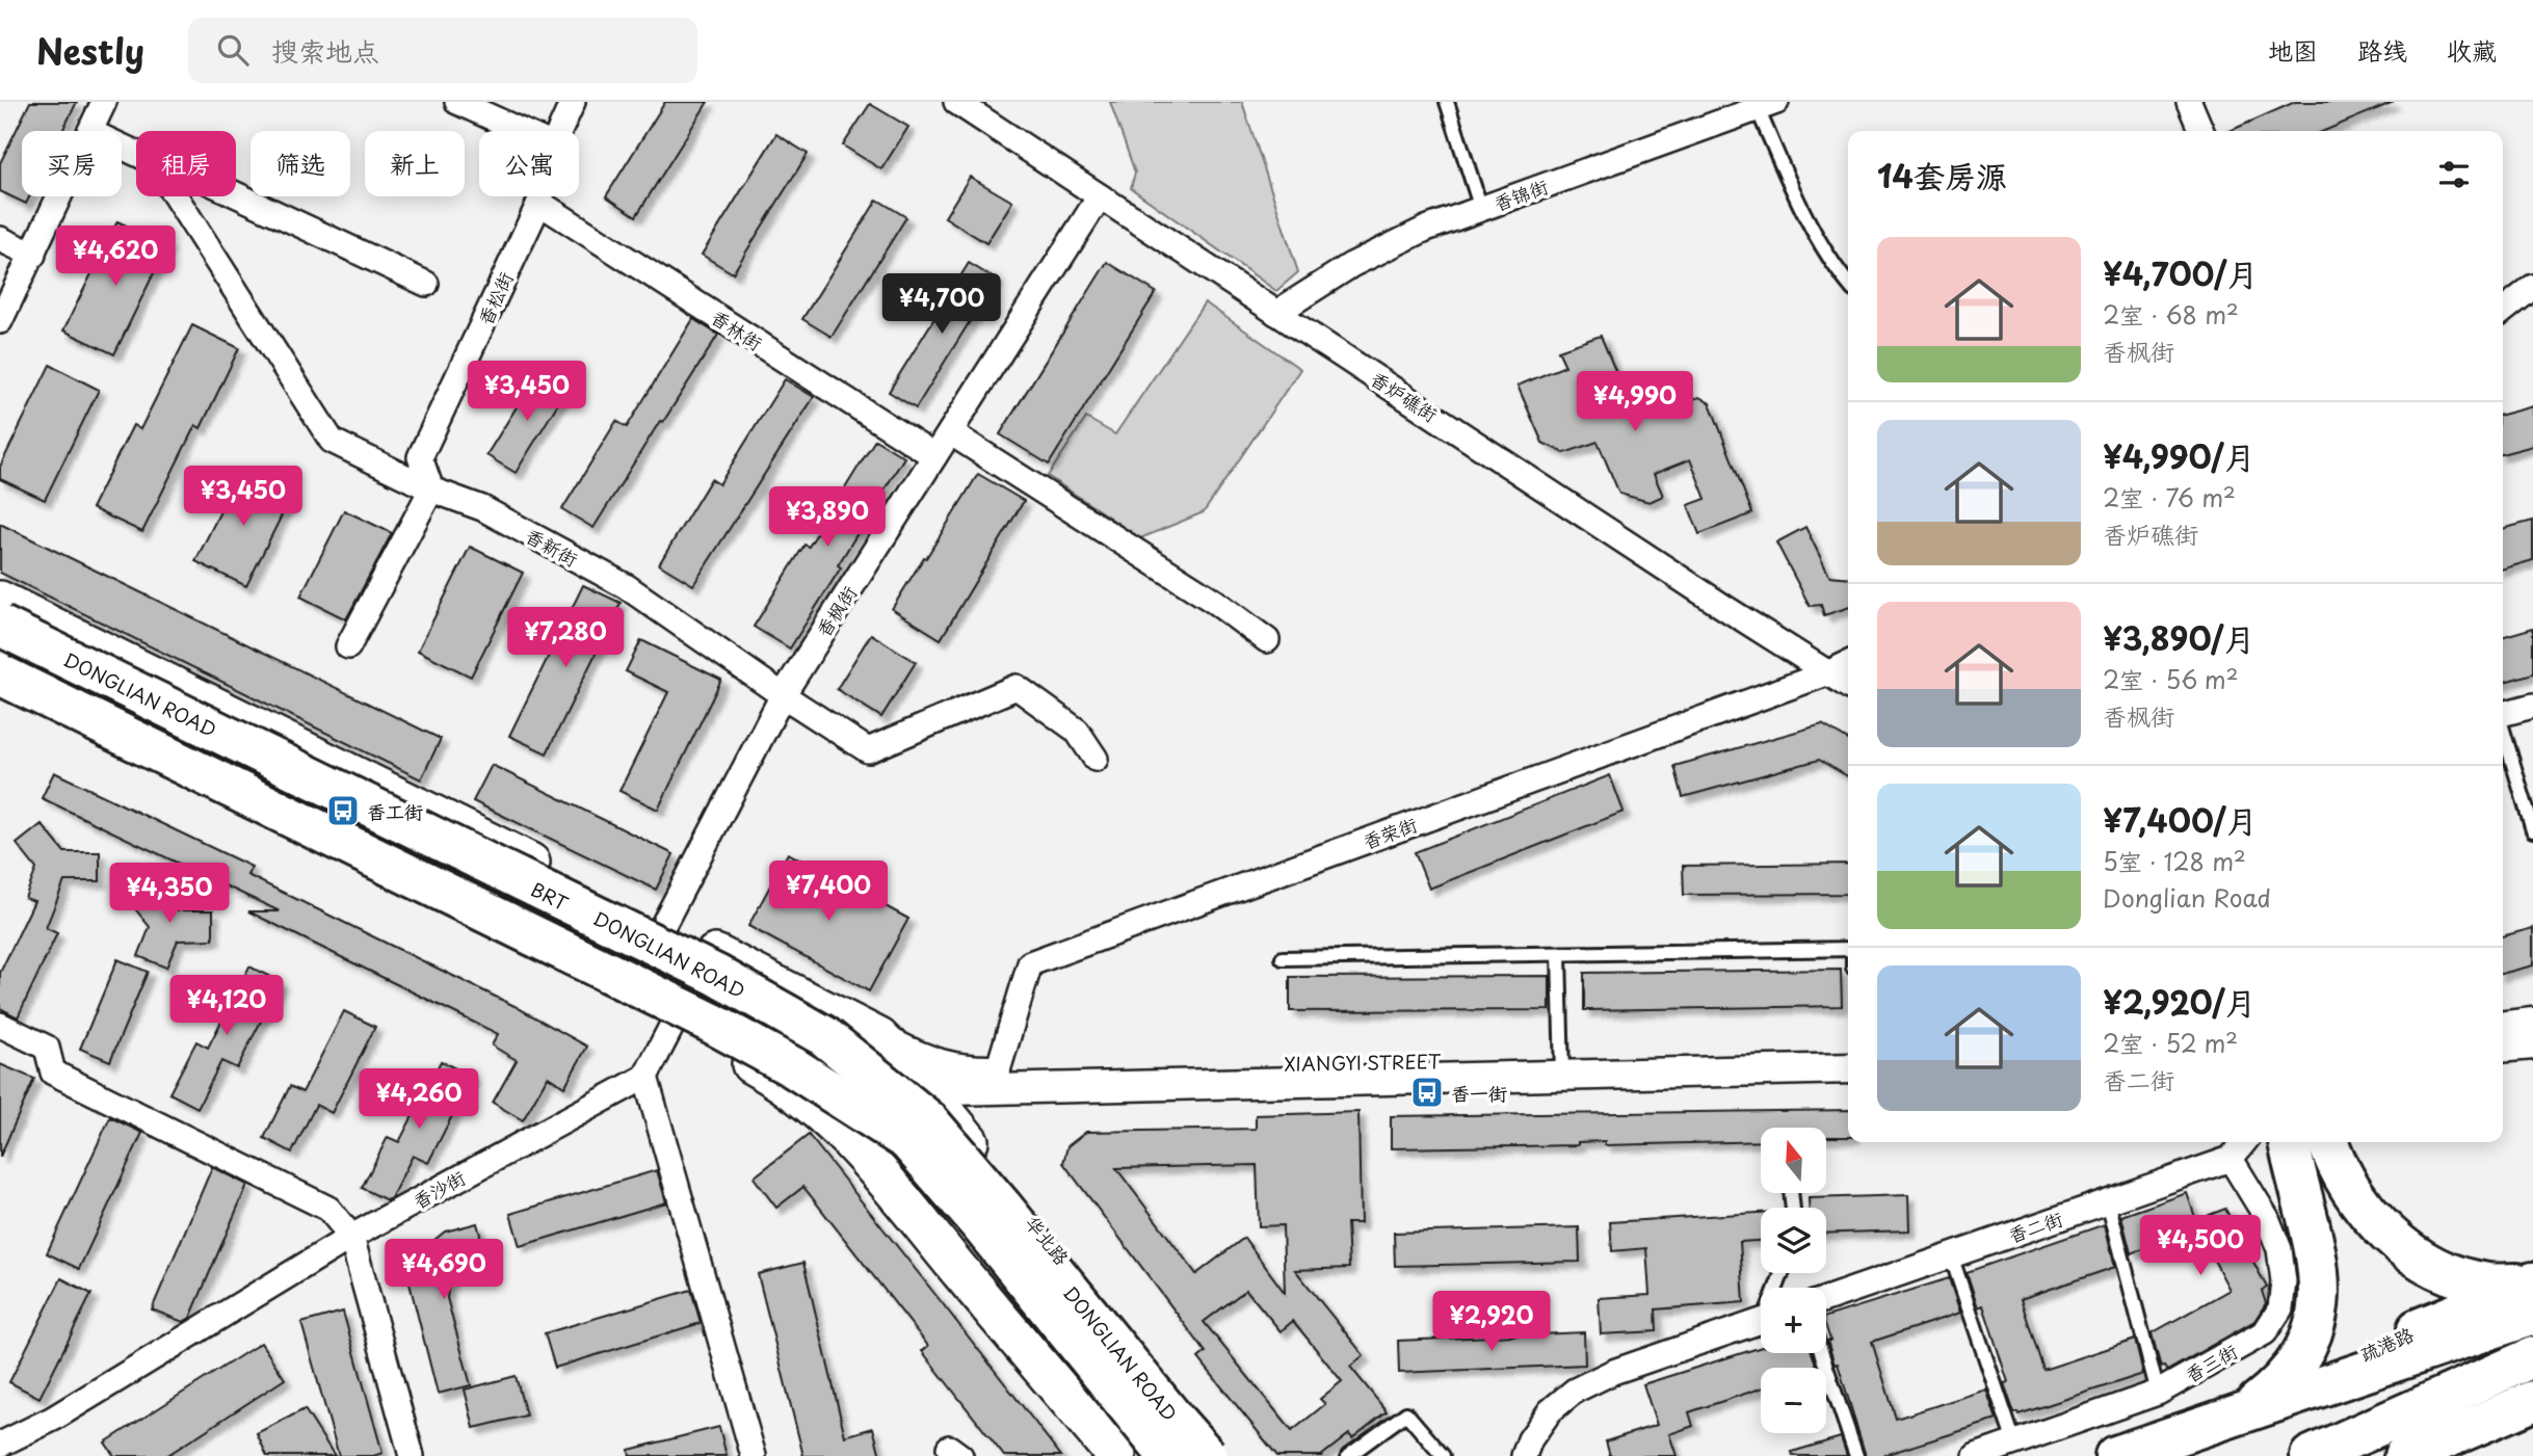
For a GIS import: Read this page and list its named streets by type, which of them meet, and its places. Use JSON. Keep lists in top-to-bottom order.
{
  "streets": {
    "highway": ["DONGLIAN ROAD", "疏港路"],
    "main road": ["华北路"],
    "street": [
      "香锦街",
      "香松街",
      "香林街",
      "香炉礁街",
      "香新街",
      "香枫街",
      "香荣街",
      "XIANGYI STREET",
      "香沙街",
      "香二街",
      "香三街"
    ],
    "lane": ["BRT"]
  },
  "crossings": [
    ["香锦街", "香炉礁街"],
    ["香松街", "香林街"],
    ["香松街", "香新街"],
    ["香林街", "香枫街"],
    ["香炉礁街", "香枫街"],
    ["香炉礁街", "香荣街"],
    ["香新街", "香枫街"],
    ["香枫街", "华北路"],
    ["香荣街", "XIANGYI STREET"],
    ["XIANGYI STREET", "华北路"],
    ["香二街", "香三街"]
  ],
  "places": {
    "bus stop": ["香工街", "香一街"]
  },
  "north": "top",
  "page": {
    "header": "Nestly",
    "search": "搜索地点",
    "nav": ["地图", "路线", "收藏"],
    "chip": [
      "买房",
      "租房",
      "筛选",
      "新上",
      "公寓"
    ],
    "heading": "14套房源",
    "list": [
      {
        "name": "¥4,700/月",
        "note": "2室 · 68 m² · 香枫街"
      },
      {
        "name": "¥4,990/月",
        "note": "2室 · 76 m² · 香炉礁街"
      },
      {
        "name": "¥3,890/月",
        "note": "2室 · 56 m² · 香枫街"
      },
      {
        "name": "¥7,400/月",
        "note": "5室 · 128 m² · Donglian Road"
      },
      {
        "name": "¥2,920/月",
        "note": "2室 · 52 m² · 香二街"
      }
    ],
    "price": [
      "¥4,620",
      "¥4,700",
      "¥3,450",
      "¥4,990",
      "¥3,450",
      "¥3,890",
      "¥7,280",
      "¥7,400",
      "¥4,350",
      "¥4,120",
      "¥4,260",
      "¥4,500",
      "¥4,690",
      "¥2,920"
    ],
    "map_buttons": ["+", "−"]
  }
}
